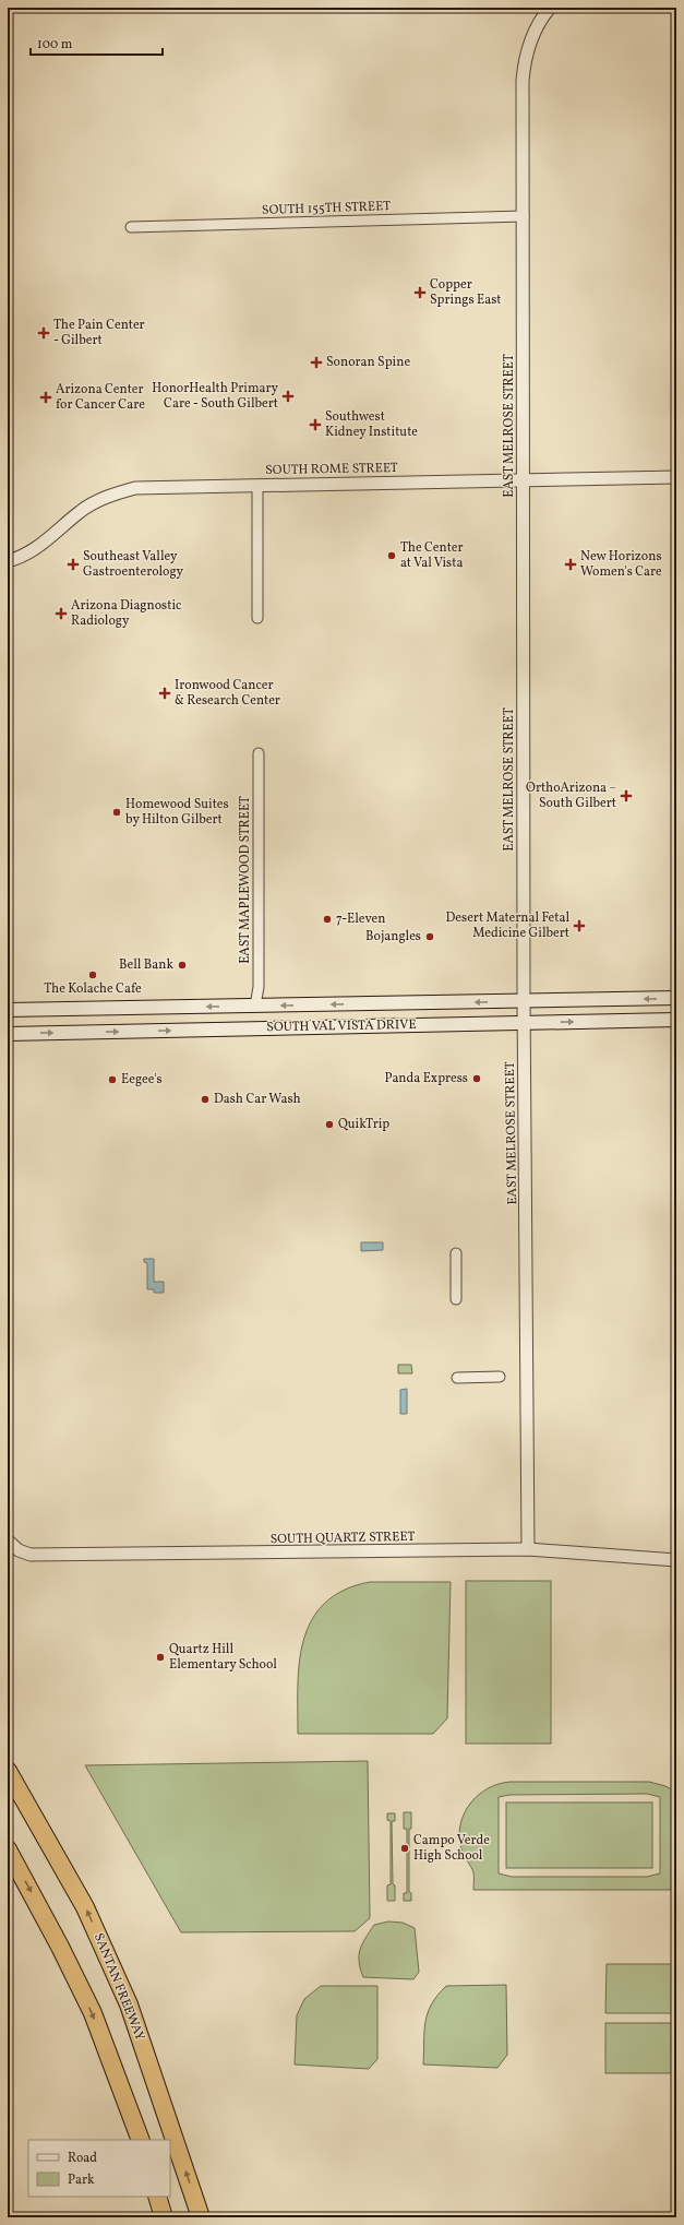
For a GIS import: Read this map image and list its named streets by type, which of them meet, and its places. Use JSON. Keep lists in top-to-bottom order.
{
  "streets": {
    "highway": ["SANTAN FREEWAY"],
    "main road": ["SOUTH VAL VISTA DRIVE"],
    "street": [
      "SOUTH 155TH STREET",
      "EAST MELROSE STREET",
      "SOUTH ROME STREET",
      "EAST MAPLEWOOD STREET",
      "SOUTH QUARTZ STREET"
    ]
  },
  "crossings": [
    ["SOUTH 155TH STREET", "EAST MELROSE STREET"],
    ["EAST MELROSE STREET", "SOUTH ROME STREET"],
    ["EAST MELROSE STREET", "SOUTH VAL VISTA DRIVE"],
    ["EAST MELROSE STREET", "SOUTH QUARTZ STREET"],
    ["EAST MAPLEWOOD STREET", "SOUTH VAL VISTA DRIVE"]
  ],
  "places": {
    "health": [
      "Copper Springs East",
      "The Pain Center - Gilbert",
      "Sonoran Spine",
      "HonorHealth Primary Care - South Gilbert",
      "Arizona Center for Cancer Care",
      "Southwest Kidney Institute",
      "Southeast Valley Gastroenterology",
      "New Horizons Women's Care",
      "Arizona Diagnostic Radiology",
      "Ironwood Cancer & Research Center",
      "OrthoArizona – South Gilbert",
      "Desert Maternal Fetal Medicine Gilbert"
    ],
    "other": [
      "The Center at Val Vista",
      "Homewood Suites by Hilton Gilbert",
      "7-Eleven",
      "Bojangles",
      "Bell Bank",
      "The Kolache Cafe",
      "Panda Express",
      "Eegee's",
      "Dash Car Wash",
      "QuikTrip",
      "Quartz Hill Elementary School",
      "Campo Verde High School"
    ]
  },
  "legend": ["Road", "Park"],
  "scale_bar": "100 m"
}
